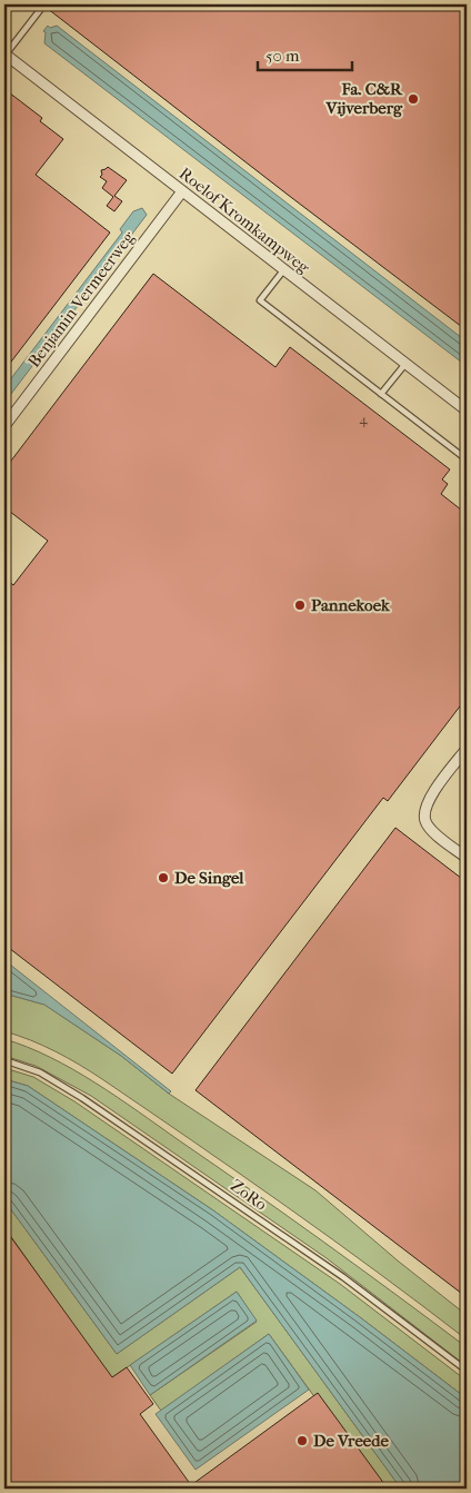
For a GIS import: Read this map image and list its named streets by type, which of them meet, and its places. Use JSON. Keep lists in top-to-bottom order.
{
  "streets": {
    "street": ["Roelof Kromkampweg", "Benjamin Vermeerweg"],
    "lane": ["ZoRo"]
  },
  "crossings": [
    ["Roelof Kromkampweg", "Benjamin Vermeerweg"]
  ],
  "places": [
    "Fa. C&R Vijverberg",
    "Pannekoek",
    "De Singel",
    "De Vreede"
  ],
  "house_numbers": ["4"],
  "scale_bar": "50 m"
}
